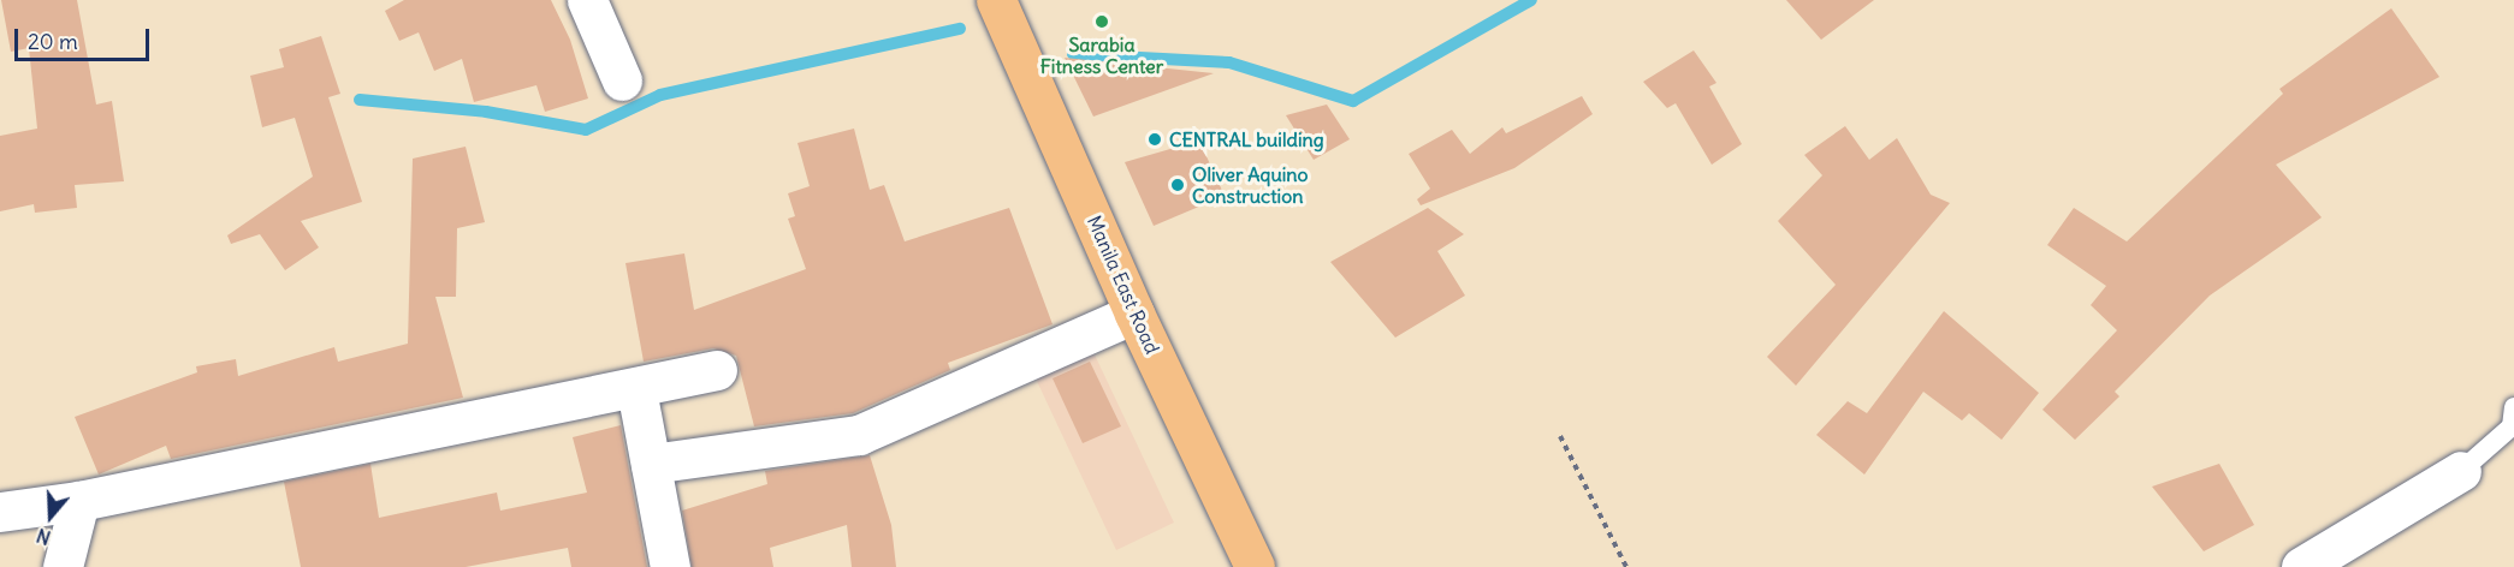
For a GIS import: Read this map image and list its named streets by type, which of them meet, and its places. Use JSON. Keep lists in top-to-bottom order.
{
  "streets": {
    "main road": ["Manila East Road"]
  },
  "places": ["Sarabia Fitness Center", "CENTRAL building", "Oliver Aquino Construction"],
  "scale_bar": "20 m",
  "north": "bottom"
}
